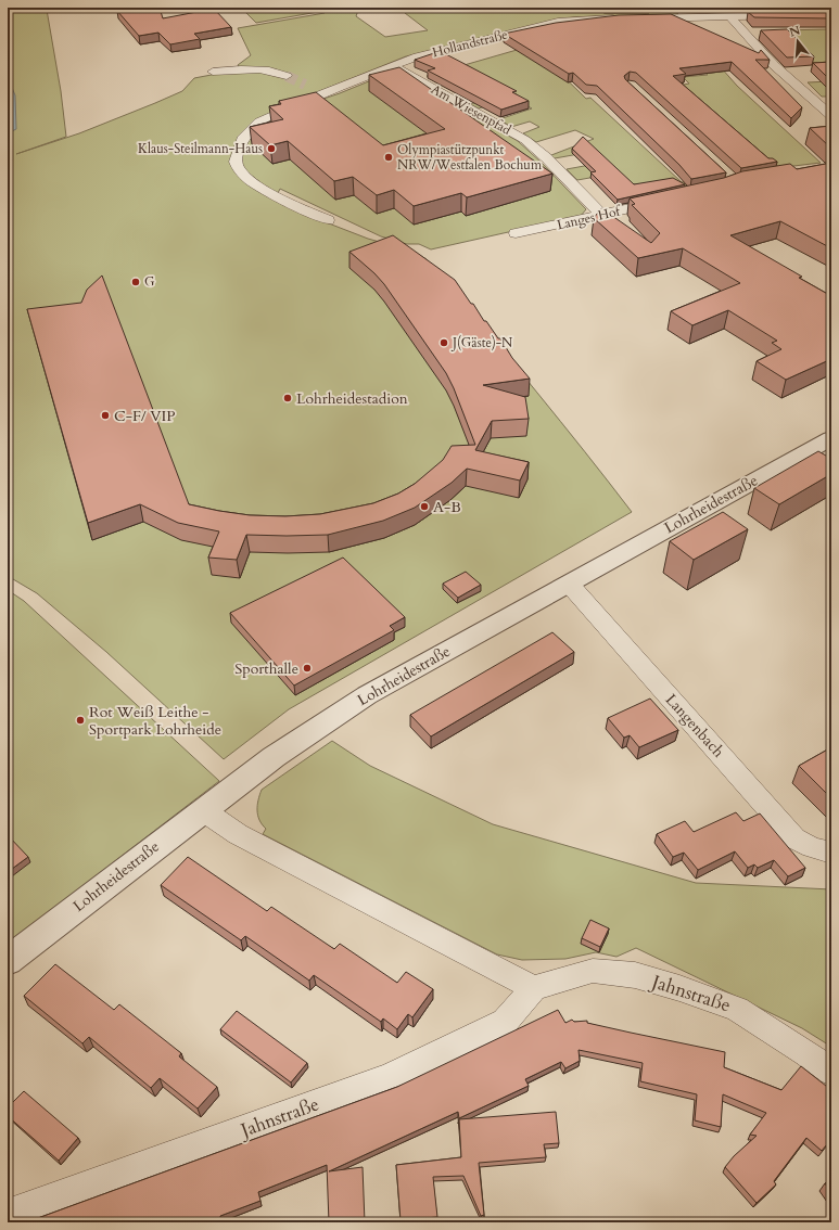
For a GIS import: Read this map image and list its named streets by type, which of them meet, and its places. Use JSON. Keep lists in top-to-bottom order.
{
  "streets": {
    "street": [
      "Hollandstraße",
      "Am Wiesenpfad",
      "Langes Hof",
      "Lohrheidestraße",
      "Langenbach",
      "Jahnstraße"
    ]
  },
  "crossings": [
    ["Hollandstraße", "Am Wiesenpfad"],
    ["Am Wiesenpfad", "Langes Hof"],
    ["Lohrheidestraße", "Langenbach"]
  ],
  "places": [
    "Klaus-Steilmann-Haus",
    "Olympiastützpunkt NRW/Westfalen Bochum",
    "G",
    "J(Gäste)-N",
    "Lohrheidestadion",
    "C-F/ VIP",
    "A-B",
    "Sporthalle",
    "Rot Weiß Leithe - Sportpark Lohrheide"
  ],
  "north": "top"
}
